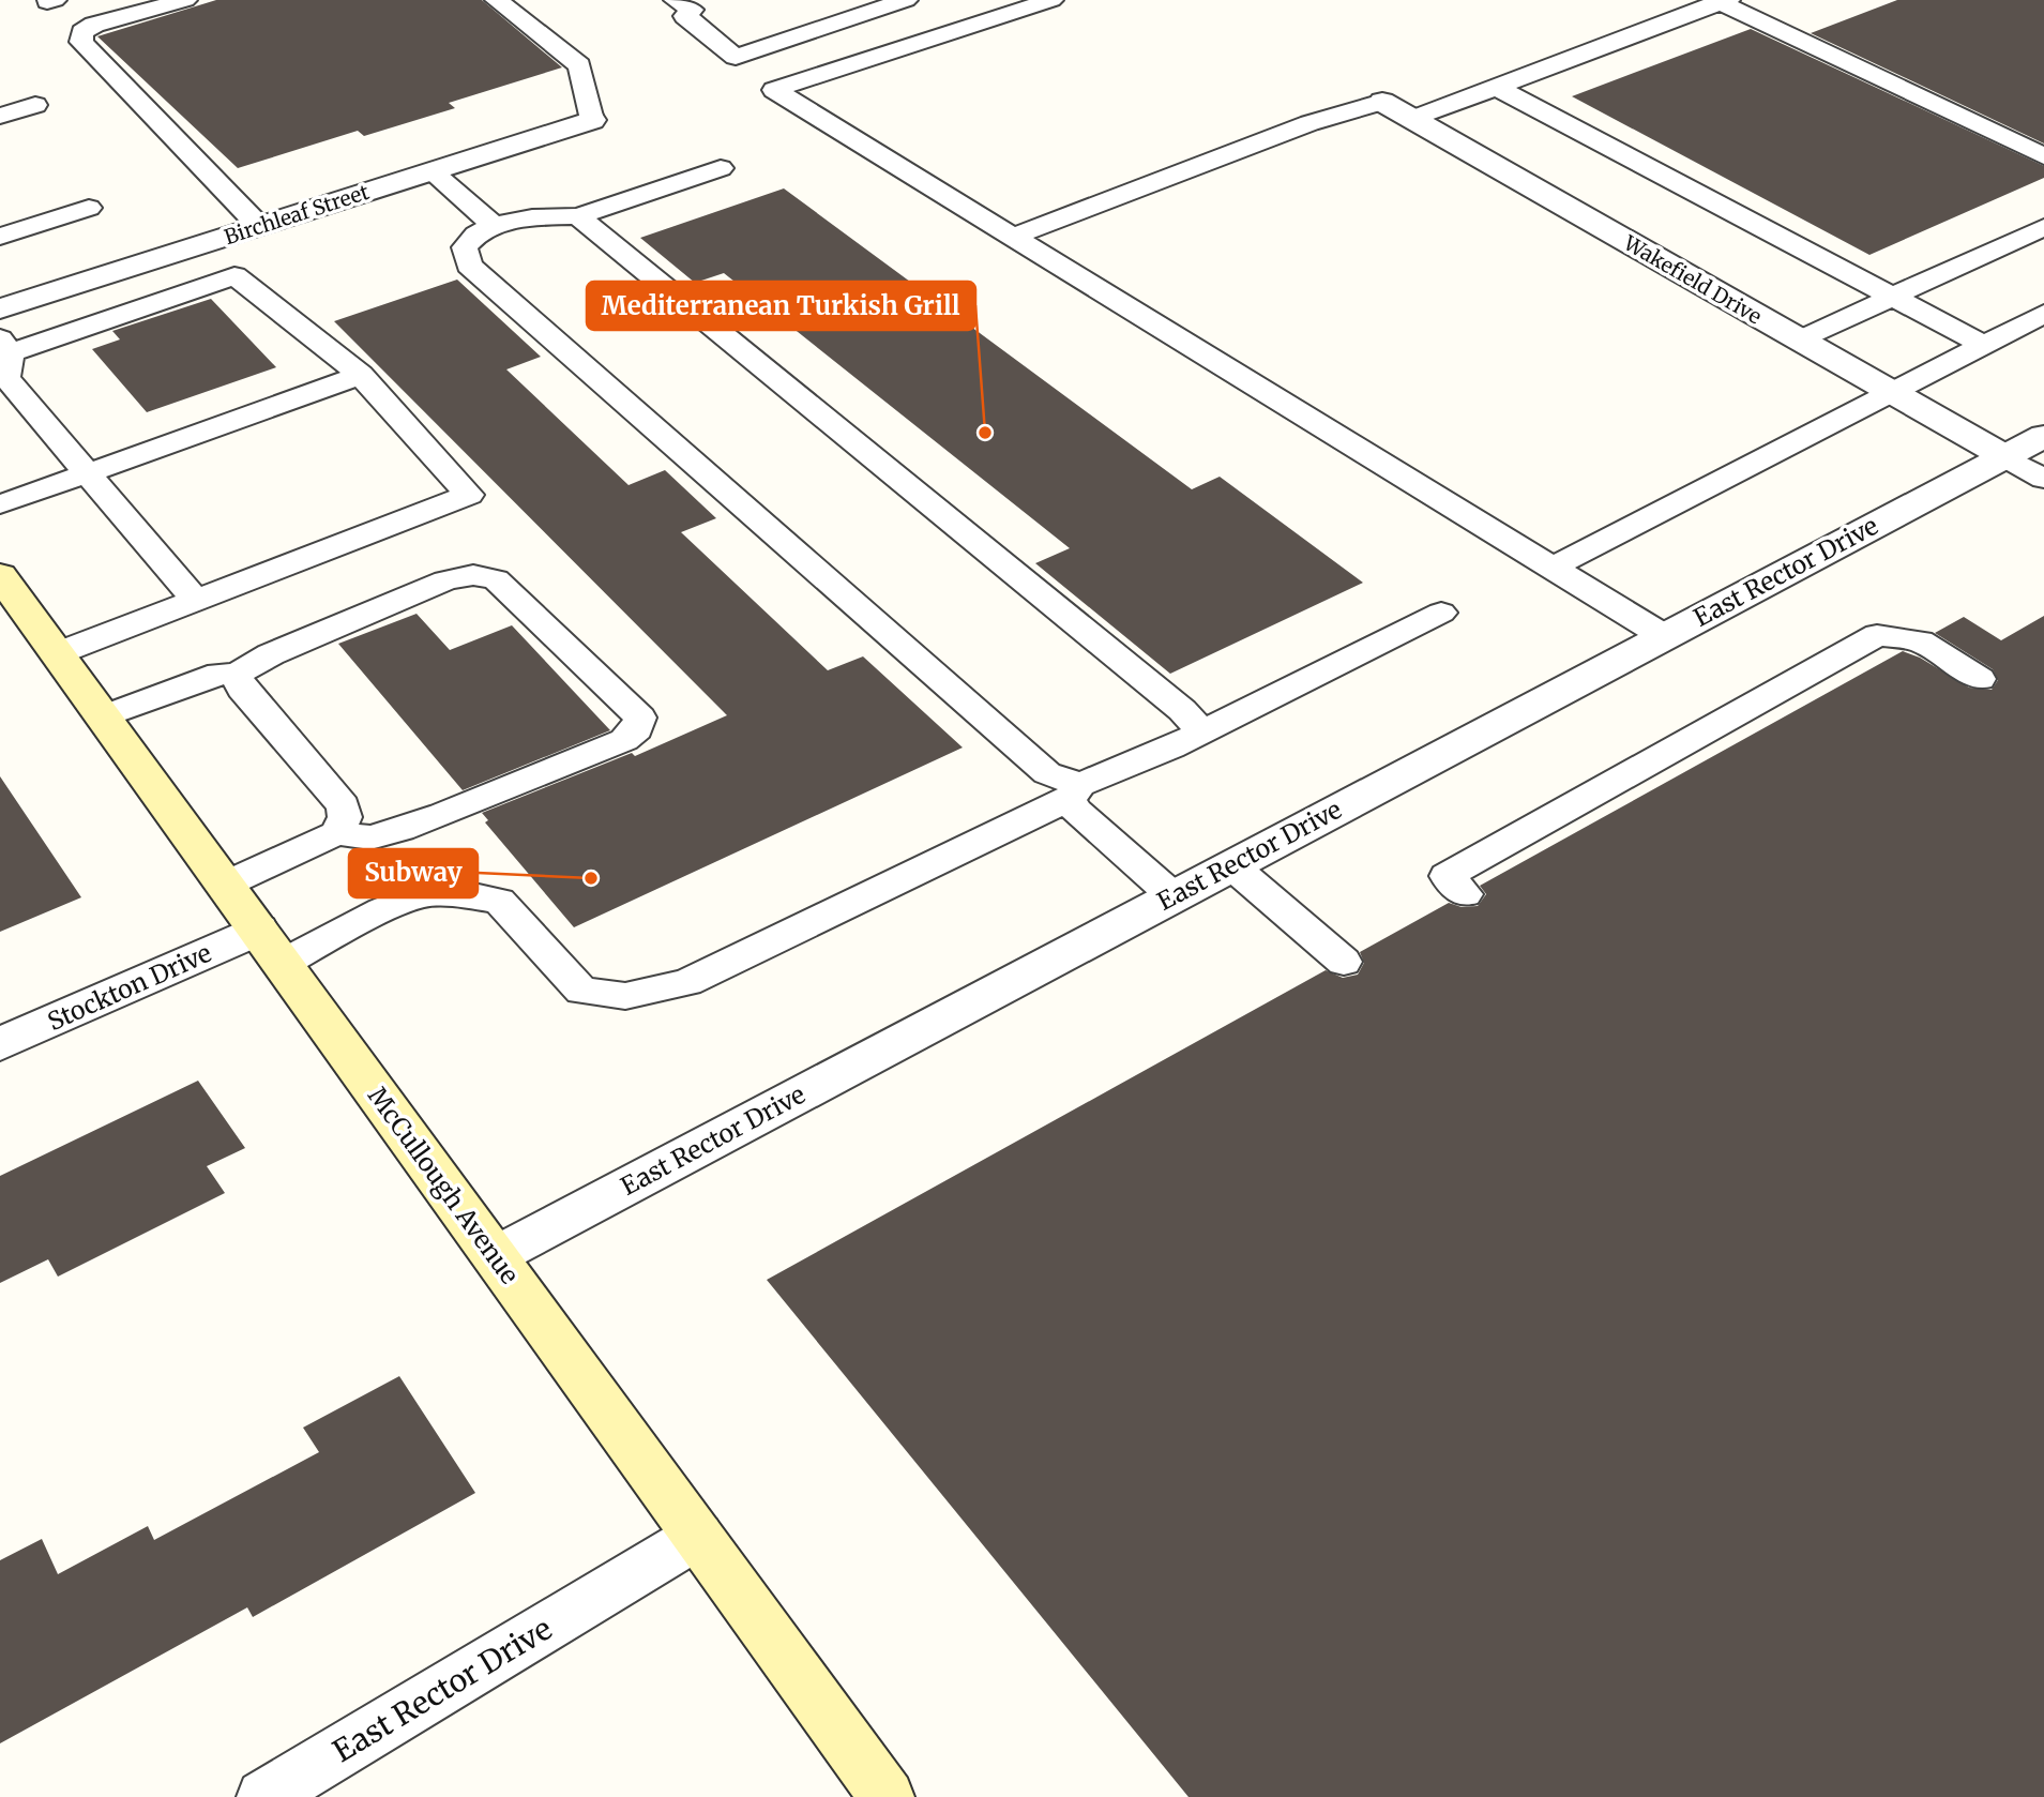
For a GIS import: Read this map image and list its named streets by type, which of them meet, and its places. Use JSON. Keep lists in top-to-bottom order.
{
  "streets": {
    "main road": ["McCullough Avenue"],
    "street": [
      "Birchleaf Street",
      "Wakefield Drive",
      "East Rector Drive",
      "Stockton Drive"
    ]
  },
  "crossings": [
    ["Wakefield Drive", "East Rector Drive"],
    ["East Rector Drive", "McCullough Avenue"],
    ["Stockton Drive", "McCullough Avenue"]
  ],
  "places": ["Mediterranean Turkish Grill", "Subway"]
}
